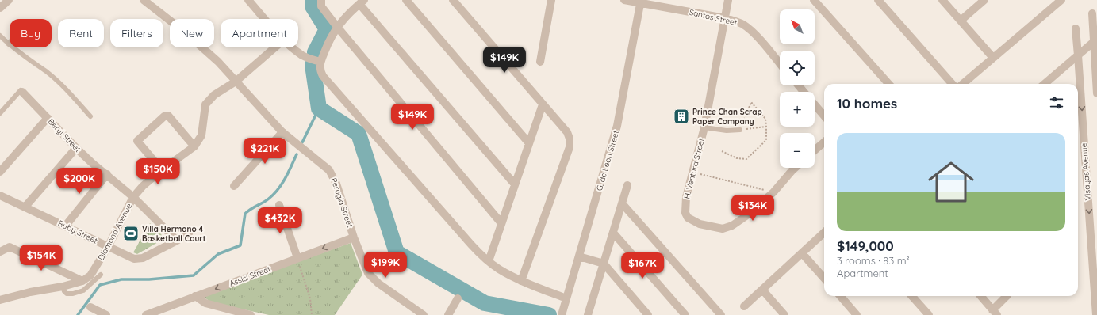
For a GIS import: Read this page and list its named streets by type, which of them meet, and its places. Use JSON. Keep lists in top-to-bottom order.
{
  "streets": {
    "street": [
      "Santos Street",
      "Beryl Street",
      "G. de Leon Street",
      "H. Ventura Street",
      "Visayas Avenue",
      "Perugia Street",
      "Ruby Street",
      "Diamond Avenue",
      "Assisi Street"
    ]
  },
  "crossings": [
    ["Santos Street", "G. de Leon Street"],
    ["Santos Street", "H. Ventura Street"],
    ["Beryl Street", "Ruby Street"],
    ["Beryl Street", "Diamond Avenue"],
    ["Perugia Street", "Diamond Avenue"],
    ["Perugia Street", "Assisi Street"],
    ["Ruby Street", "Diamond Avenue"]
  ],
  "one_way": ["Visayas Avenue", "Assisi Street"],
  "places": {
    "building": ["Prince Chan Scrap Paper Company"],
    "sports": ["Villa Hermano 4 Basketball Court"]
  },
  "north": "top left",
  "page": {
    "map_buttons": ["+", "−"],
    "chip": [
      "Buy",
      "Rent",
      "Filters",
      "New",
      "Apartment"
    ],
    "price": [
      "$149K",
      "$149K",
      "$221K",
      "$150K",
      "$200K",
      "$134K",
      "$432K",
      "$154K",
      "$199K",
      "$167K"
    ],
    "heading": "10 homes",
    "list": [
      {
        "name": "$149,000",
        "note": "3 rooms · 83 m² · Apartment"
      }
    ]
  }
}
